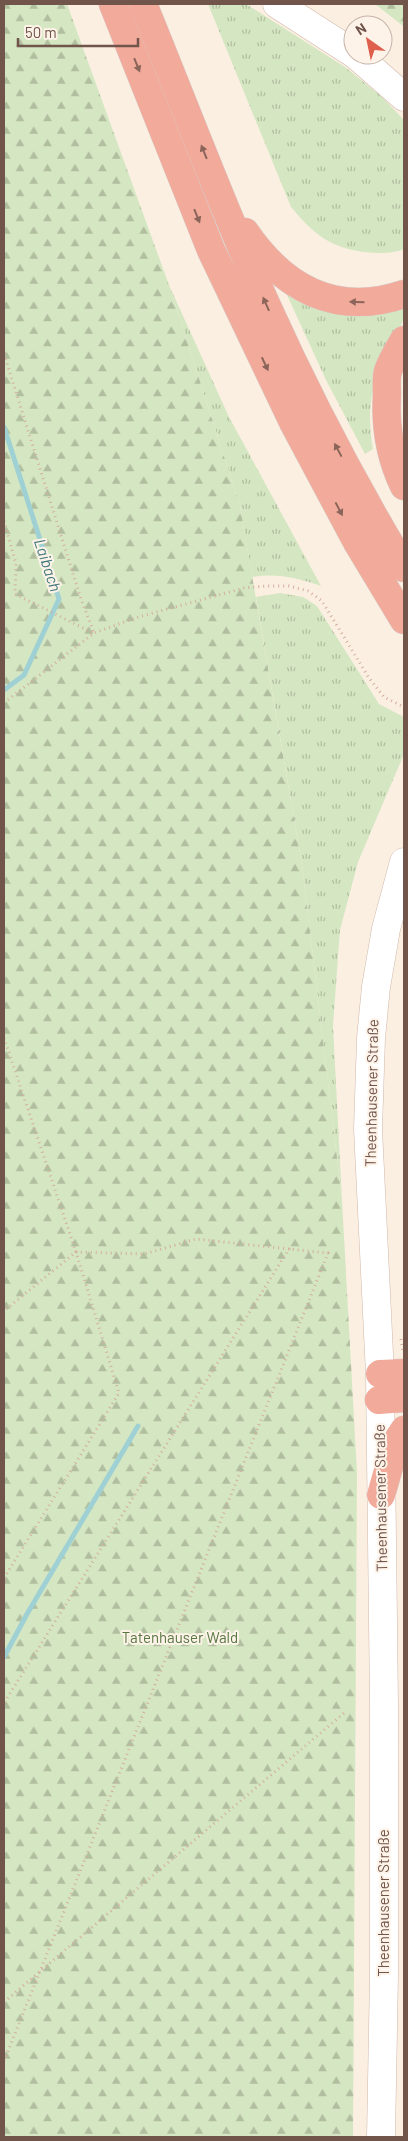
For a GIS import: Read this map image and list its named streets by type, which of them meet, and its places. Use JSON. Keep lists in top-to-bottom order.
{
  "streets": {
    "main road": ["Theenhausener Straße"]
  },
  "water": ["Laibach"],
  "parks": ["Tatenhauser Wald"],
  "scale_bar": "50 m",
  "north": "top left"
}
